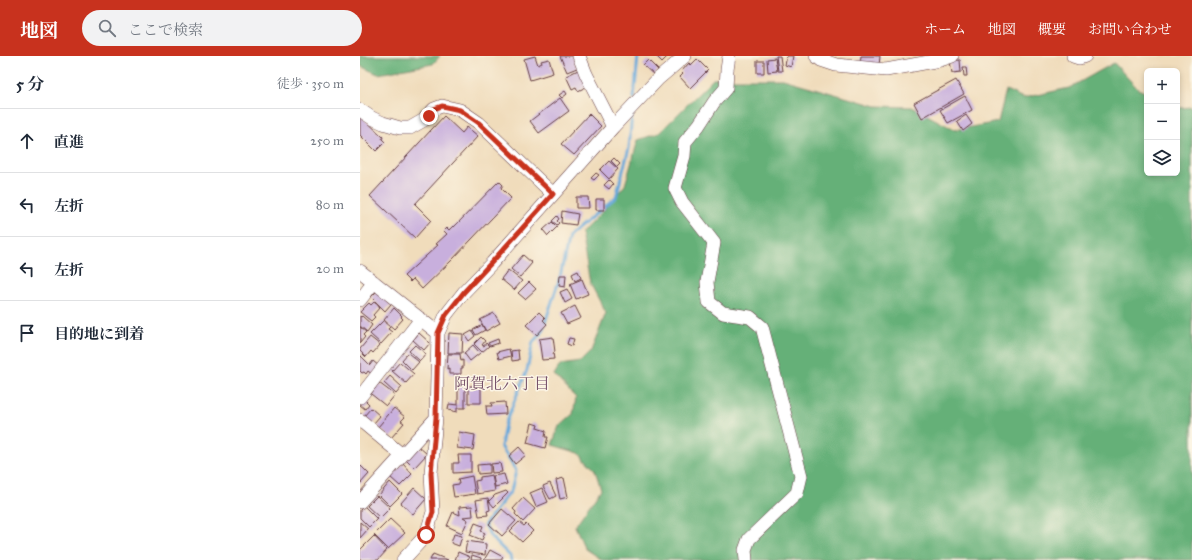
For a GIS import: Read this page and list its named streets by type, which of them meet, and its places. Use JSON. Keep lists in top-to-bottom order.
{
  "districts": ["阿賀北六丁目"],
  "page": {
    "header": "地図",
    "search": "ここで検索",
    "nav": [
      "ホーム",
      "地図",
      "概要",
      "お問い合わせ"
    ],
    "heading": ["5 分", "徒歩 · 350 m"],
    "map_buttons": ["+", "−"],
    "list": [
      ["直進", "250 m"],
      ["左折", "80 m"],
      ["左折", "20 m"],
      "目的地に到着"
    ]
  }
}
